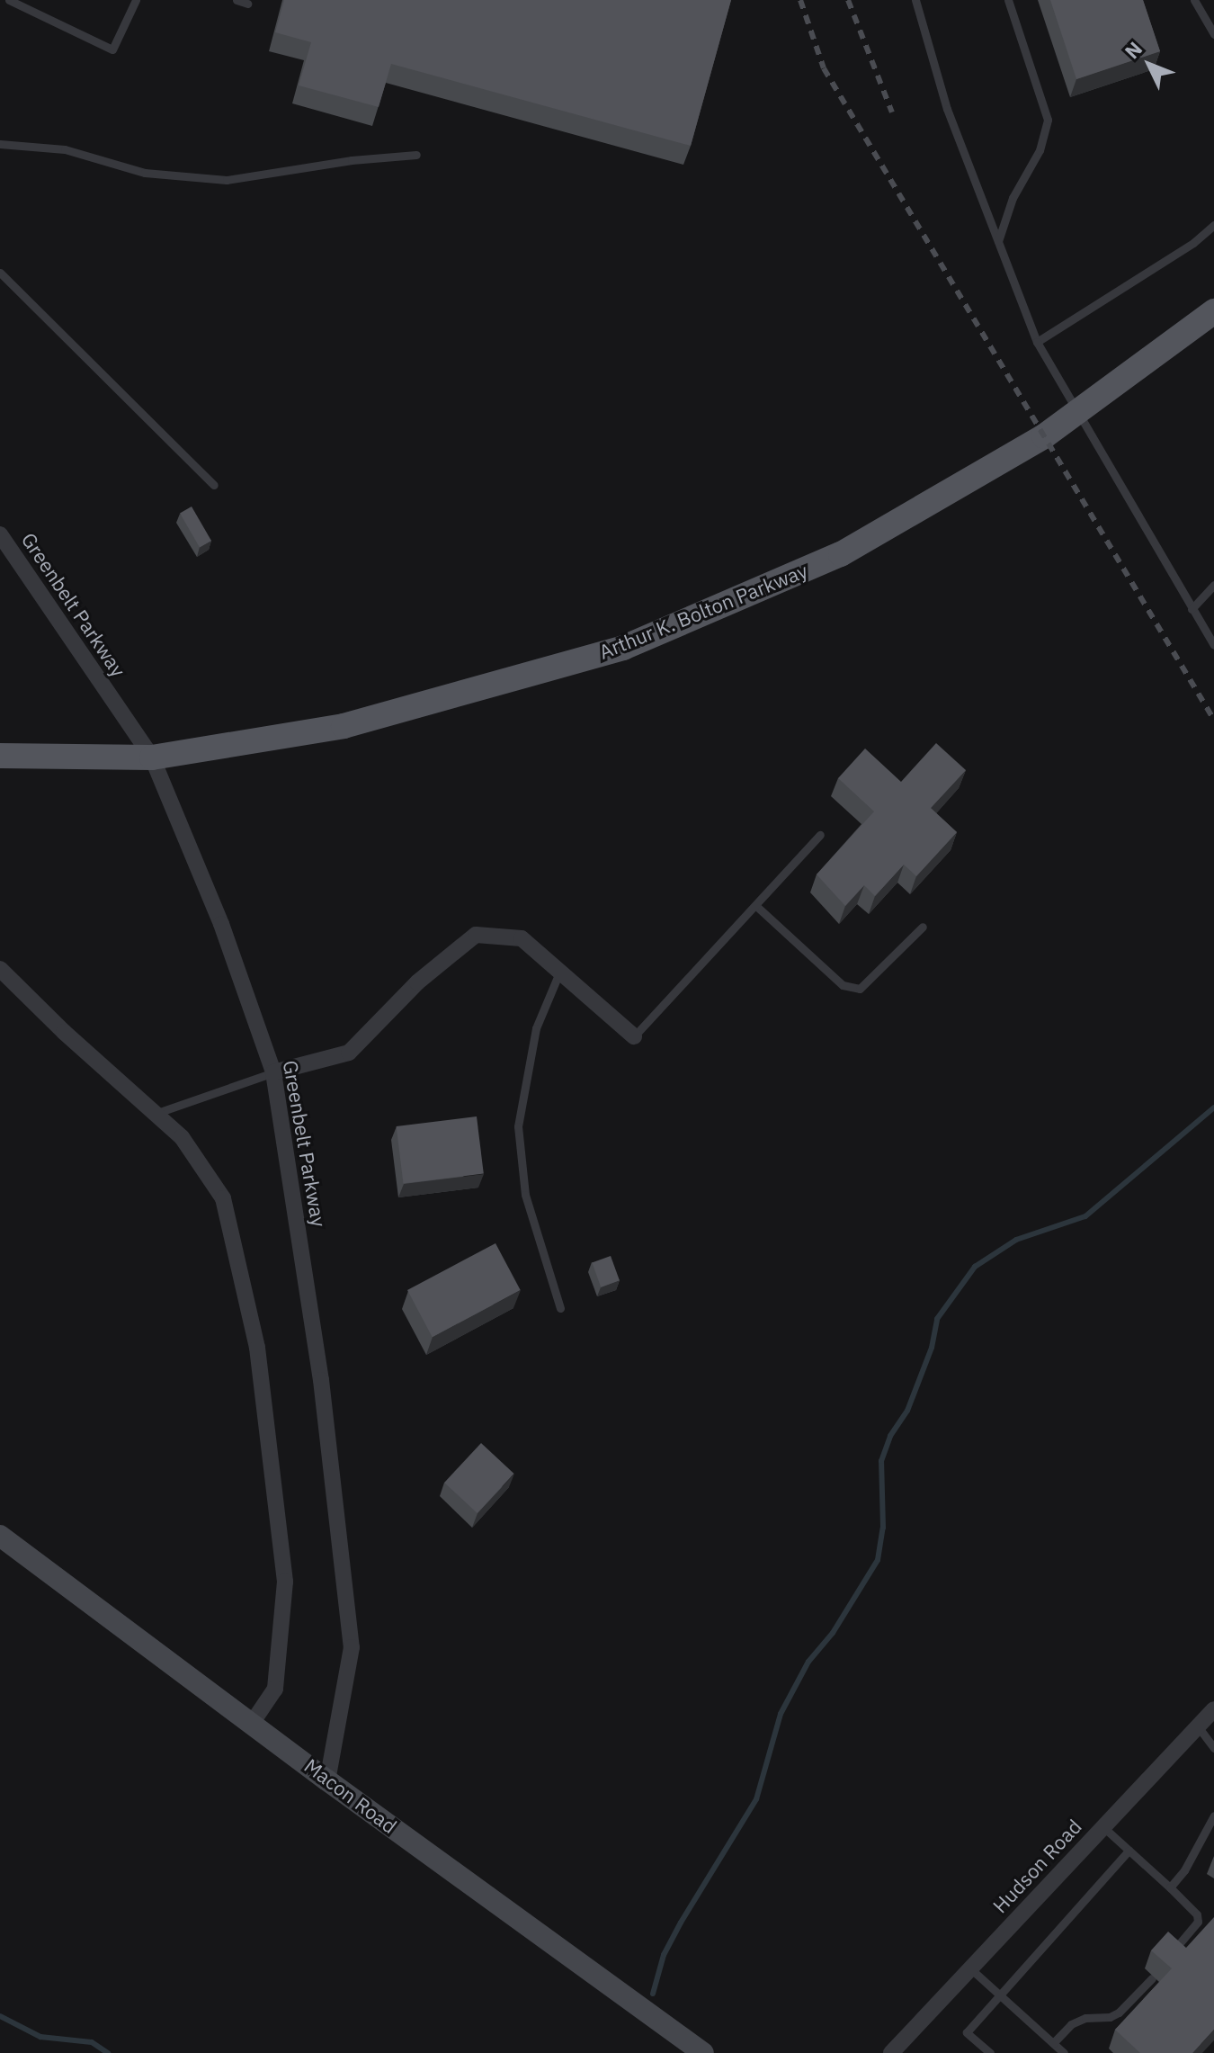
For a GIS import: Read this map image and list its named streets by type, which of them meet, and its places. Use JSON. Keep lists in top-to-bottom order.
{
  "streets": {
    "main road": ["Arthur K. Bolton Parkway", "Macon Road"],
    "street": ["Greenbelt Parkway", "Hudson Road"]
  },
  "crossings": [
    ["Greenbelt Parkway", "Arthur K. Bolton Parkway"],
    ["Greenbelt Parkway", "Macon Road"]
  ],
  "north": "top left"
}
